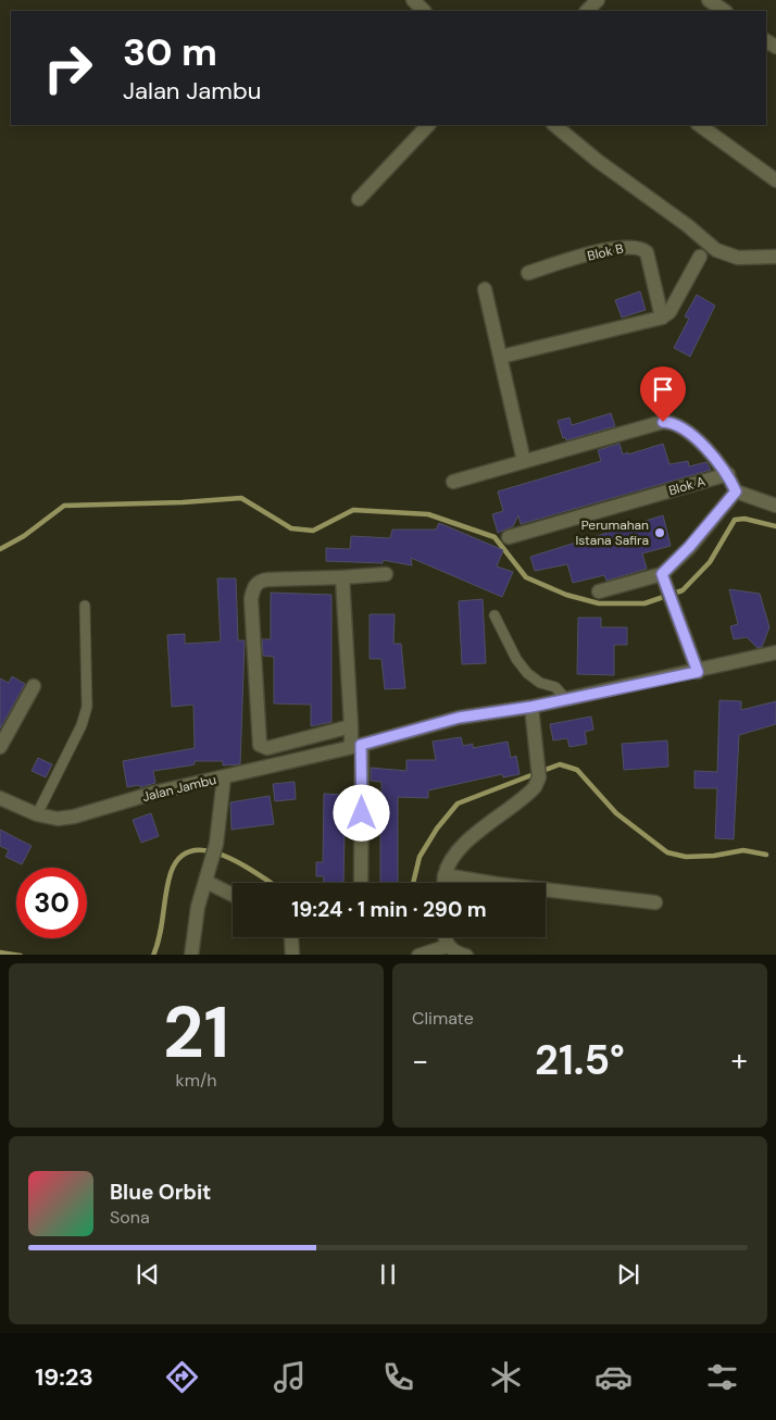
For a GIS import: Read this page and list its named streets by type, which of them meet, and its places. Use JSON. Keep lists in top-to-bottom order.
{
  "streets": {
    "street": ["Blok B", "Blok A", "Jalan Jambu"]
  },
  "places": ["Perumahan Istana Safira"],
  "page": {
    "turn": ["30 m", "Jalan Jambu"],
    "limit": "30",
    "trip": "19:24 · 1 min · 290 m",
    "tile": [
      ["21", "km/h"],
      "Climate"
    ],
    "heat": ["−", "21.5°", "+"],
    "song": ["Blue Orbit", "Sona"],
    "tabs": "19:23"
  }
}
